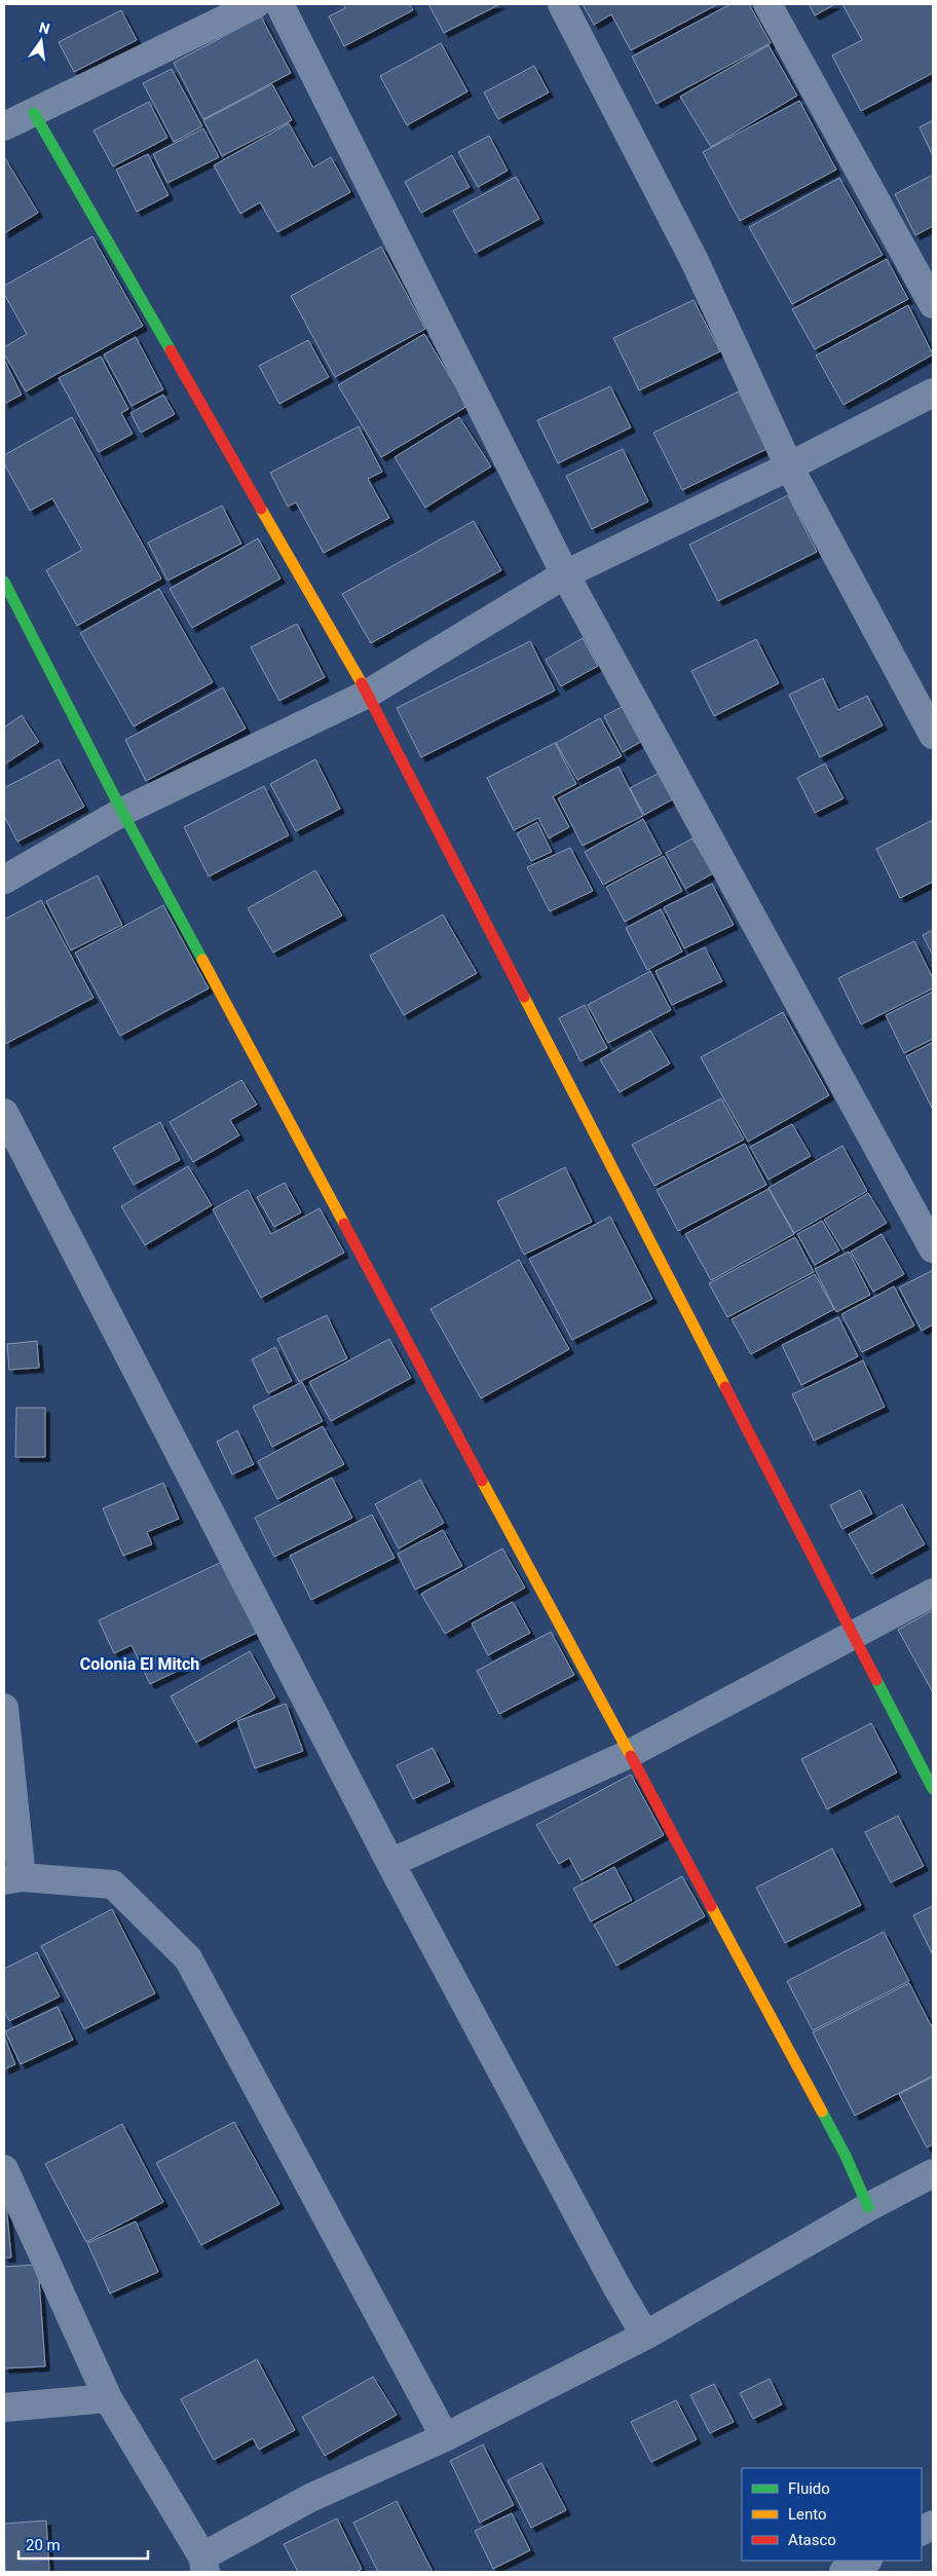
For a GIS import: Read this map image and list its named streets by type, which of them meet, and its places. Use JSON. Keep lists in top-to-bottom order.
{
  "districts": ["Colonia El Mitch"],
  "legend": ["Fluido", "Lento", "Atasco"],
  "scale_bar": "20 m",
  "north": "top"
}
